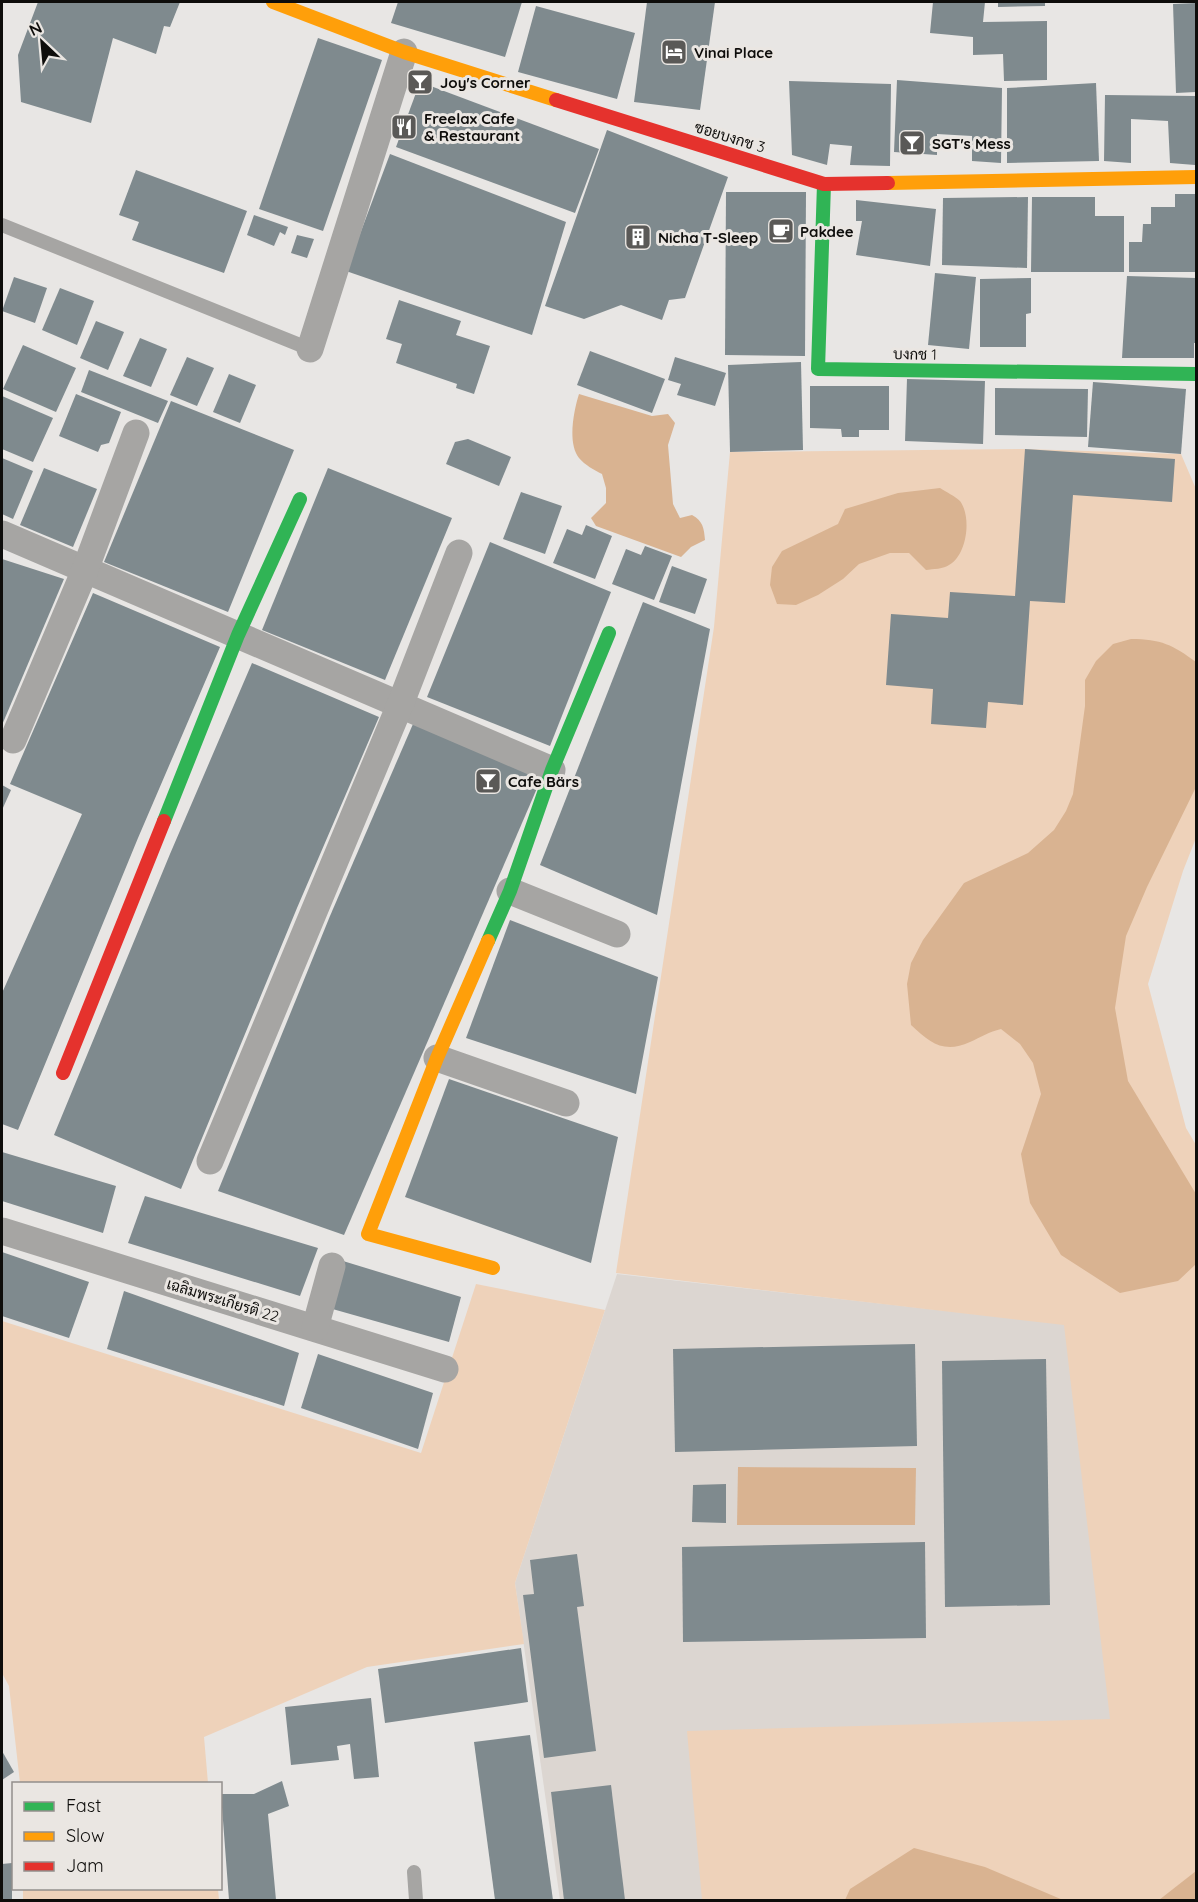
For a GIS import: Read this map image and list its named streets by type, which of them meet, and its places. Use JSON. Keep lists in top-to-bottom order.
{
  "streets": {
    "street": ["ซอยบงกช 3", "บงกช 1", "เฉลิมพระเกียรติ 22"]
  },
  "crossings": [
    ["ซอยบงกช 3", "บงกช 1"]
  ],
  "places": {
    "hotel": ["Vinai Place"],
    "bar": ["Joy's Corner", "SGT's Mess", "Cafe Bärs"],
    "restaurant": ["Freelax Cafe & Restaurant"],
    "cafe": ["Pakdee"],
    "building": ["Nicha T-Sleep"]
  },
  "legend": ["Fast", "Slow", "Jam"],
  "north": "top left"
}
